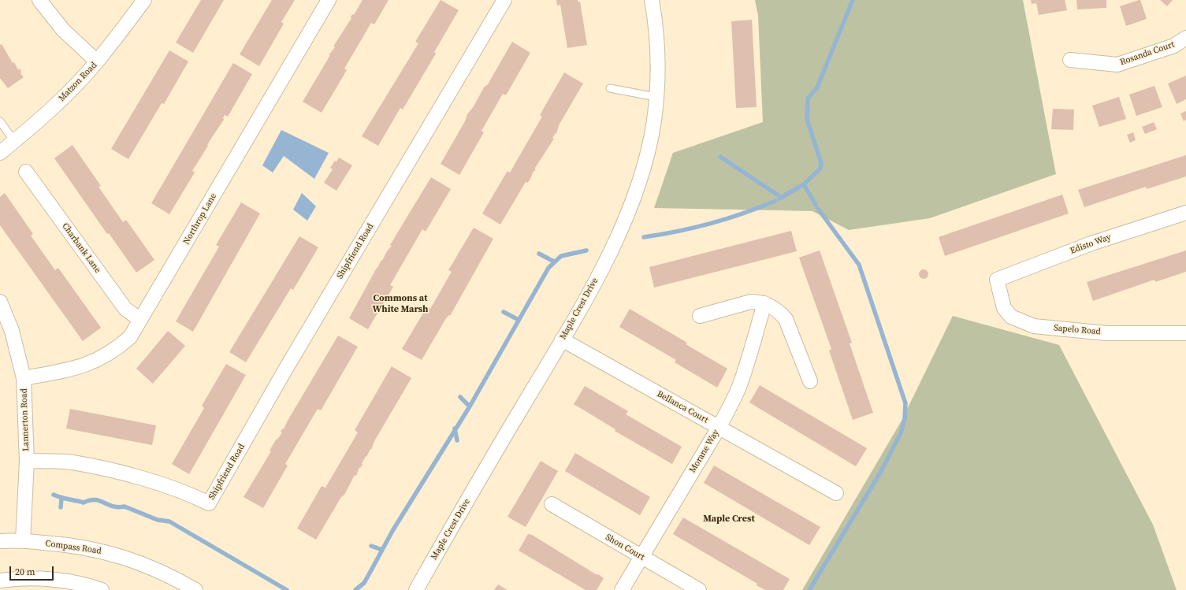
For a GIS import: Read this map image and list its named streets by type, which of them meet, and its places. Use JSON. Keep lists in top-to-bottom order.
{
  "streets": {
    "street": [
      "Rosanda Court",
      "Matzon Road",
      "Northrop Lane",
      "Edisto Way",
      "Charbank Lane",
      "Shipfriend Road",
      "Maple Crest Drive",
      "Sapelo Road",
      "Bellanca Court",
      "Lannerton Road",
      "Morane Way",
      "Compass Road",
      "Shon Court"
    ]
  },
  "crossings": [
    ["Northrop Lane", "Charbank Lane"],
    ["Northrop Lane", "Lannerton Road"],
    ["Edisto Way", "Sapelo Road"],
    ["Shipfriend Road", "Lannerton Road"],
    ["Maple Crest Drive", "Bellanca Court"],
    ["Bellanca Court", "Morane Way"],
    ["Lannerton Road", "Compass Road"],
    ["Morane Way", "Shon Court"]
  ],
  "districts": ["Commons at White Marsh", "Maple Crest"],
  "scale_bar": "20 m"
}
